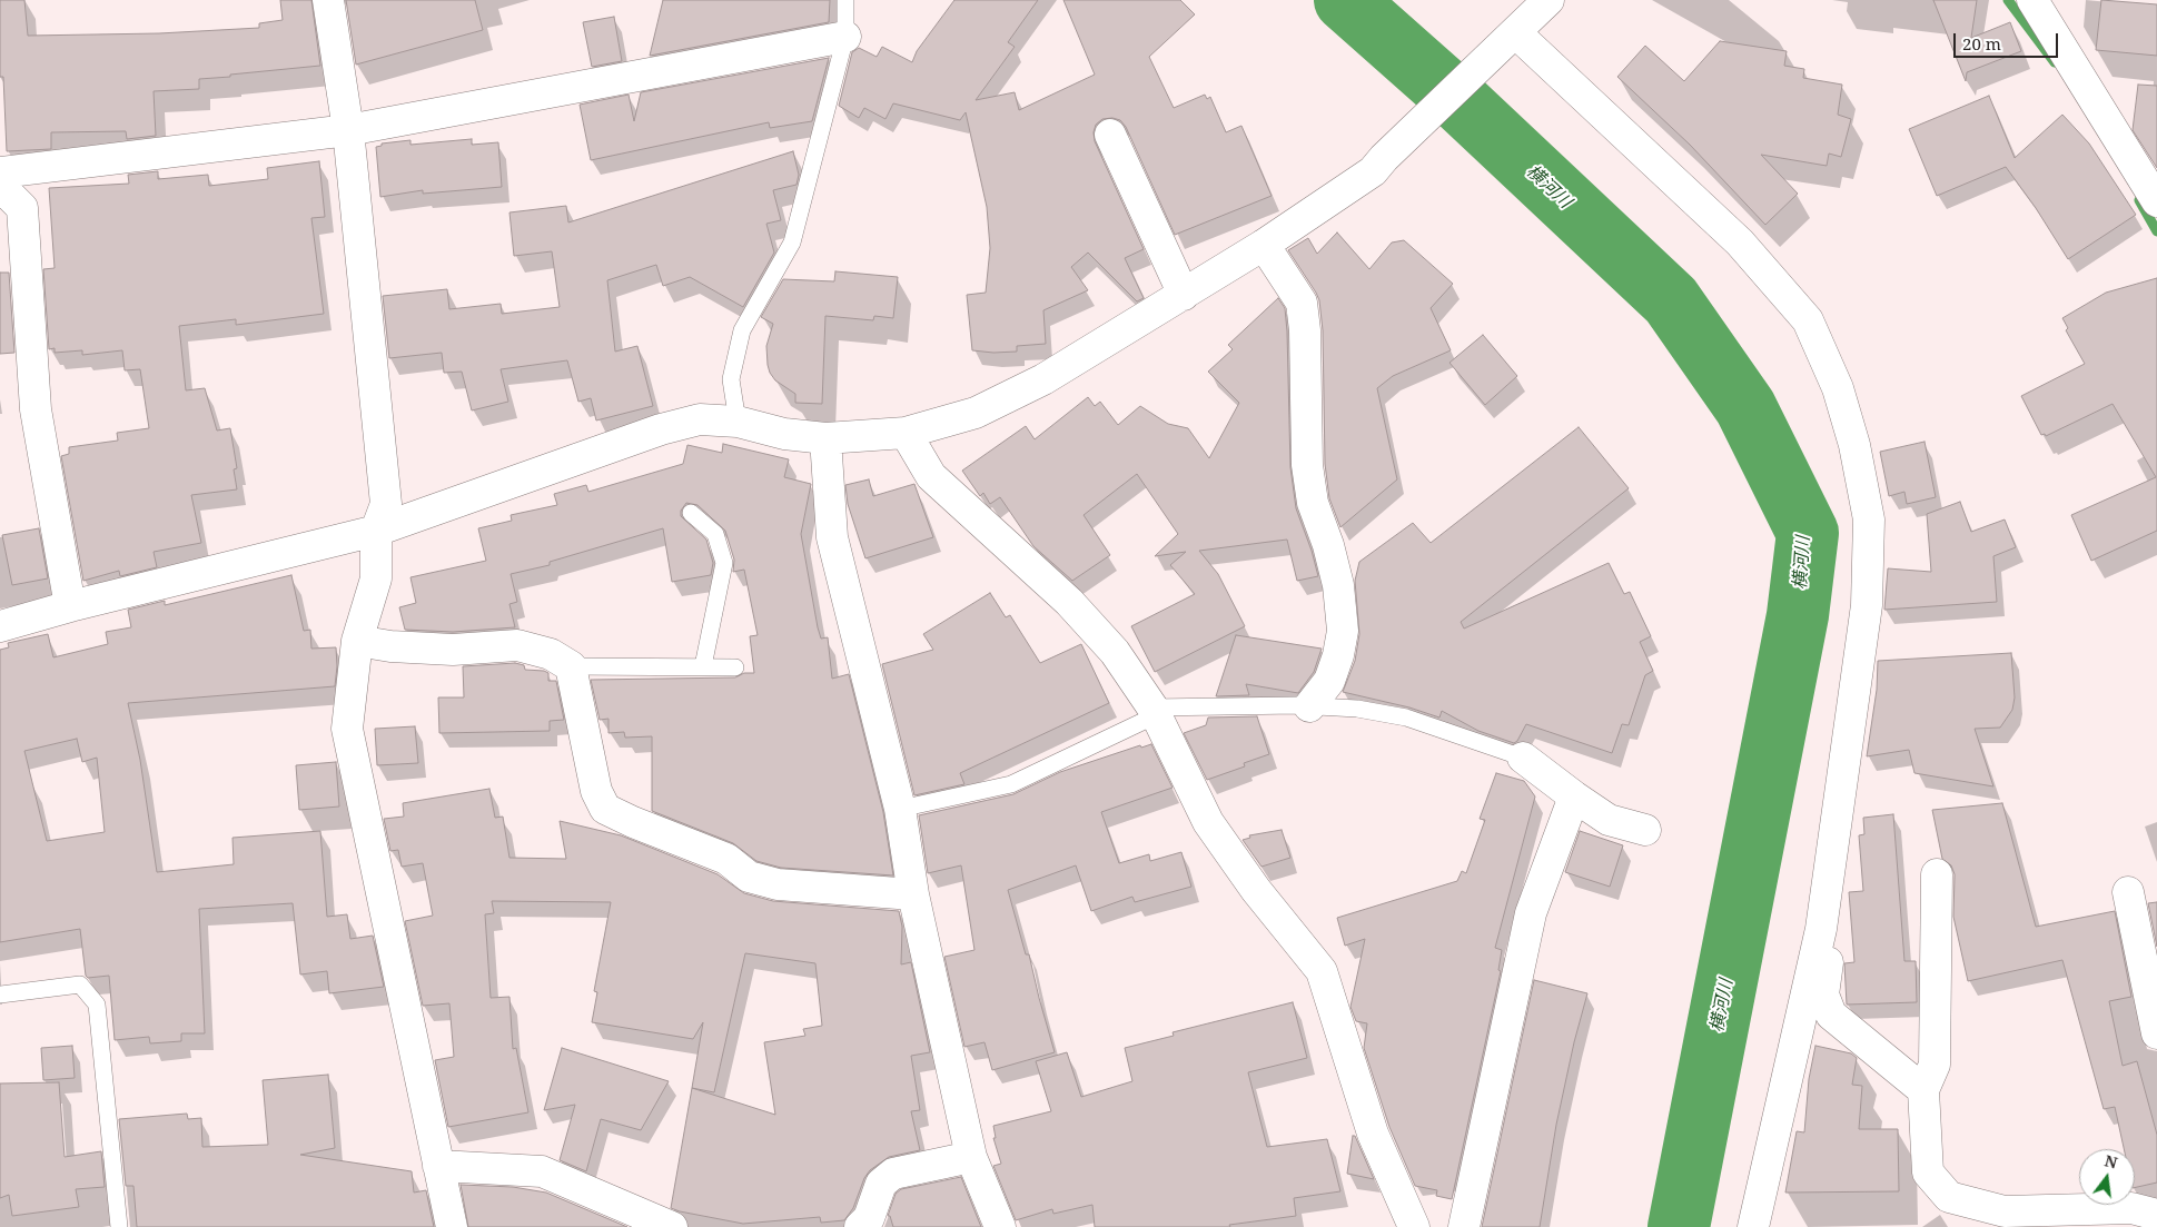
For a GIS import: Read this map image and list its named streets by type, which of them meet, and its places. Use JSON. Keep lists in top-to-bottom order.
{
  "water": ["横河川"],
  "scale_bar": "20 m",
  "north": "top"
}
